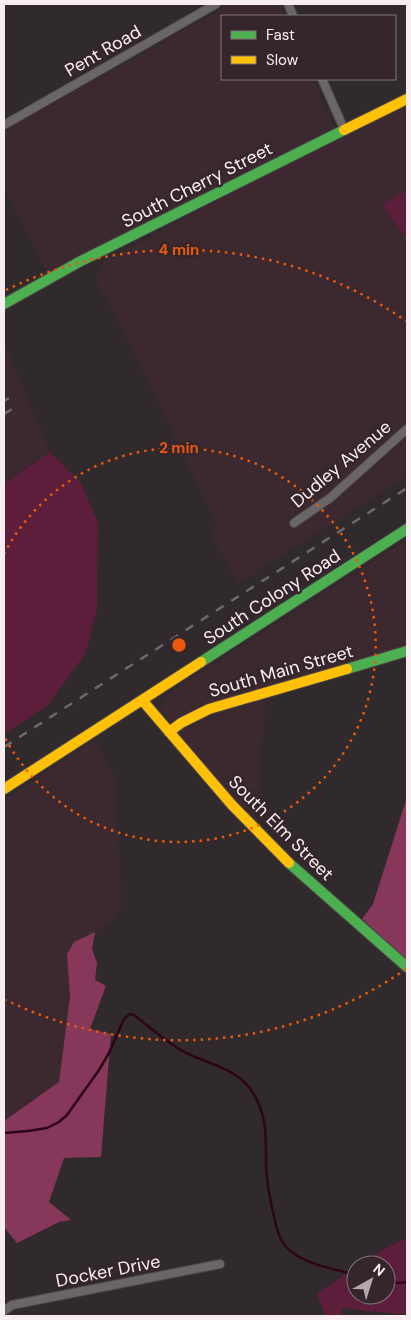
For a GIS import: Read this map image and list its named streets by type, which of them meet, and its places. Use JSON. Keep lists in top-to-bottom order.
{
  "streets": {
    "main road": [
      "South Cherry Street",
      "South Colony Road",
      "South Main Street",
      "South Elm Street"
    ],
    "street": ["Pent Road", "Dudley Avenue", "Docker Drive"]
  },
  "crossings": [
    ["South Colony Road", "South Elm Street"],
    ["South Main Street", "South Elm Street"]
  ],
  "legend": ["Fast", "Slow"],
  "north": "top right",
  "rings": ["4 min", "2 min"]
}
